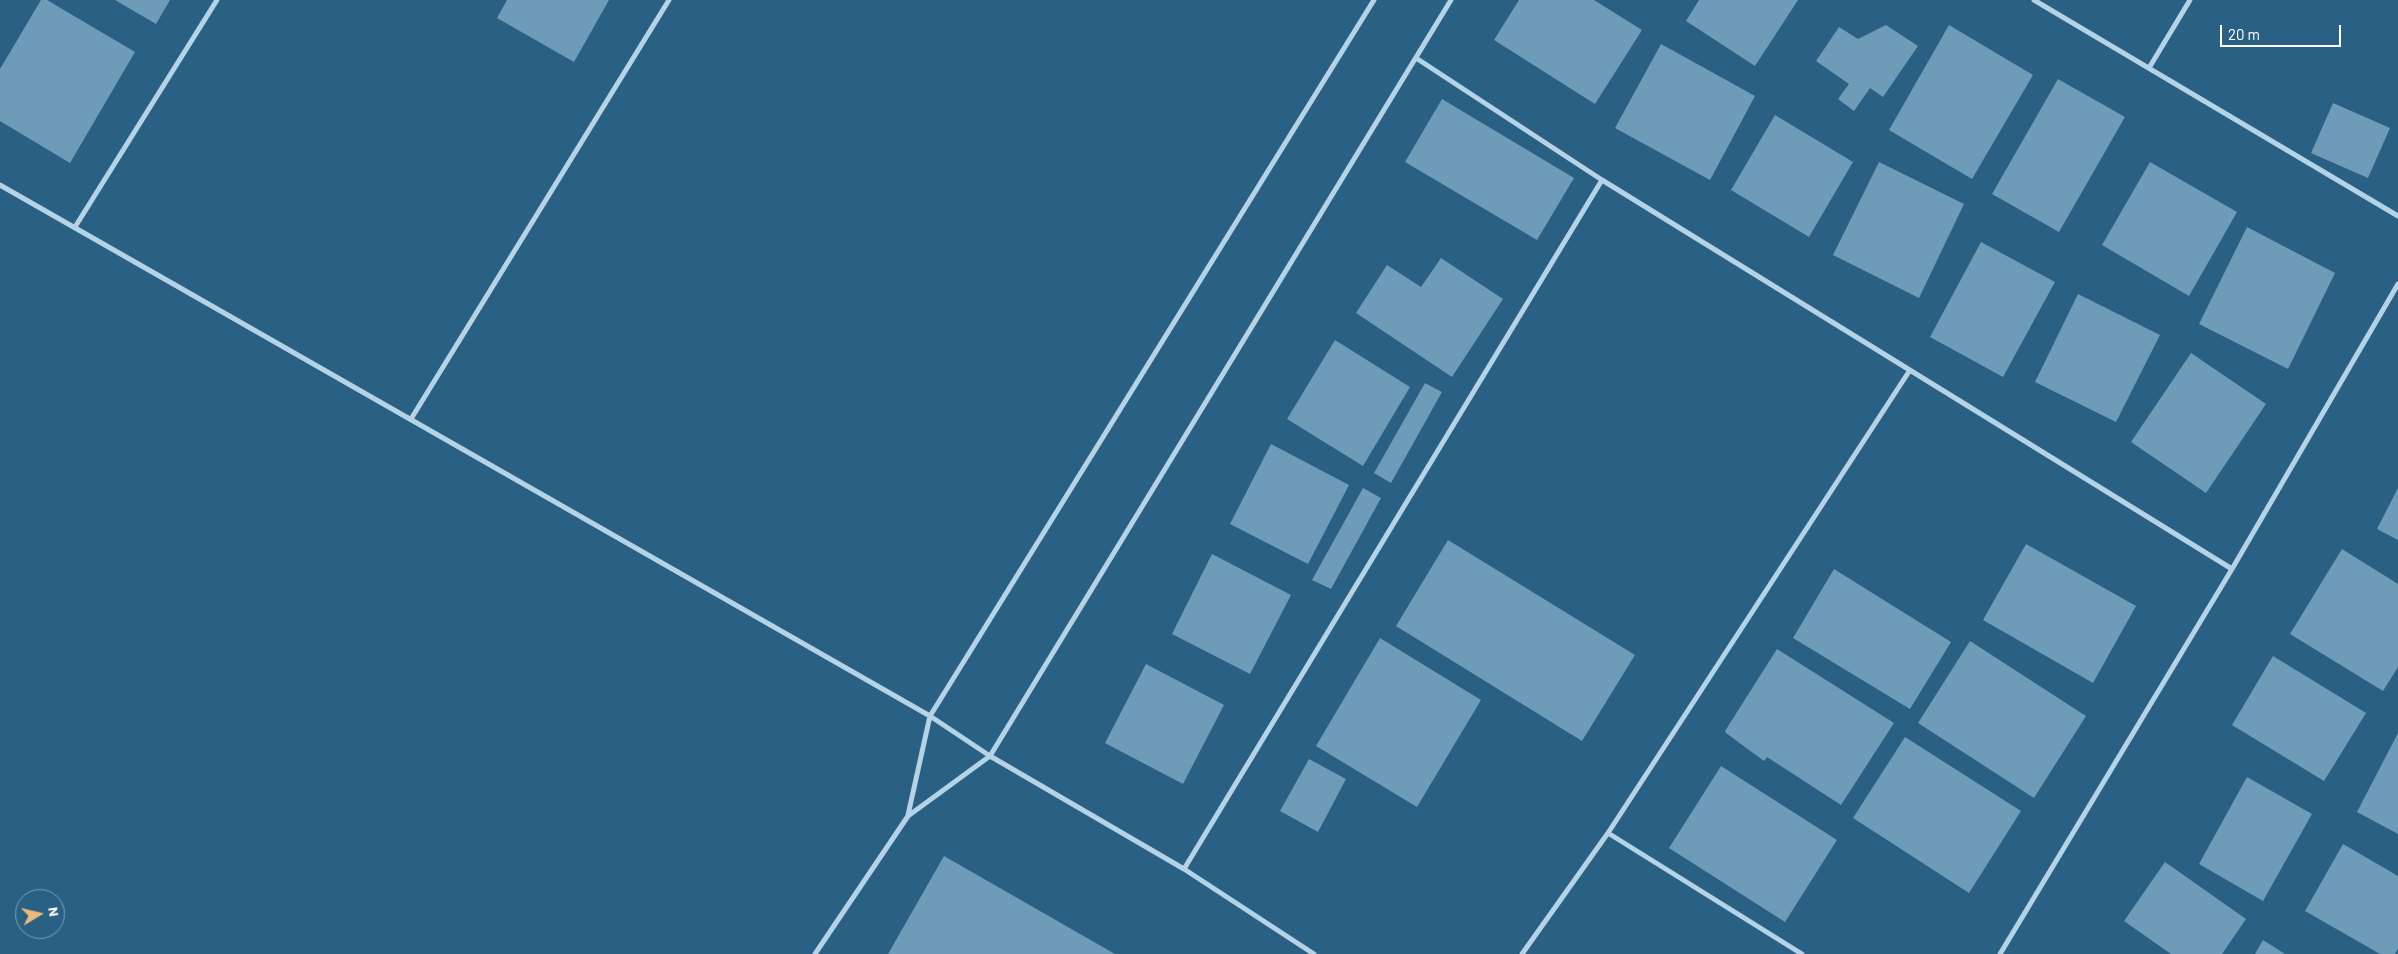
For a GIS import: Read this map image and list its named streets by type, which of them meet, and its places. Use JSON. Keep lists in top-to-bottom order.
{
  "scale_bar": "20 m",
  "north": "right"
}
